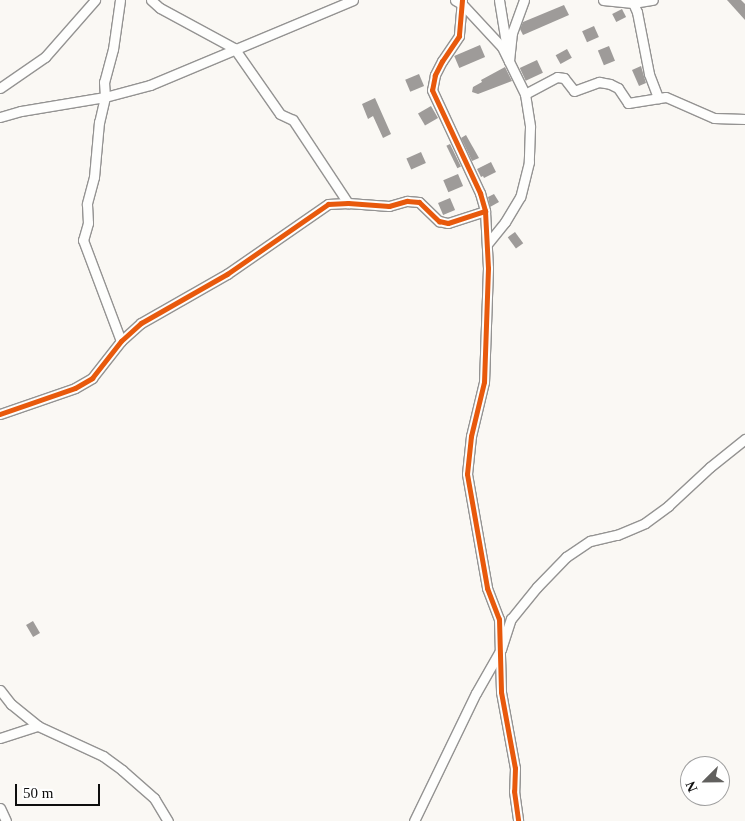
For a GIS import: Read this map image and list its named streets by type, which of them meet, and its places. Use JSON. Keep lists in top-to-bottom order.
{
  "scale_bar": "50 m",
  "north": "bottom left"
}
